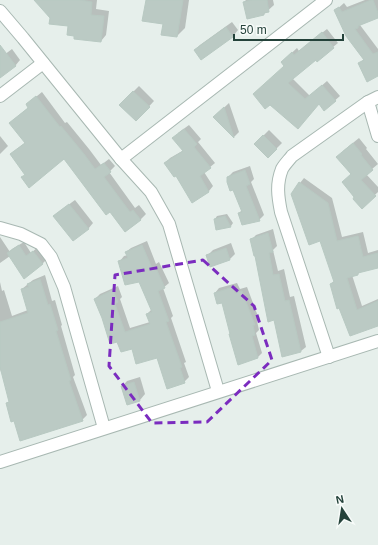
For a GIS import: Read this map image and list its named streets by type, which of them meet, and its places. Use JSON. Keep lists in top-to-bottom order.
{
  "scale_bar": "50 m",
  "north": "top"
}
